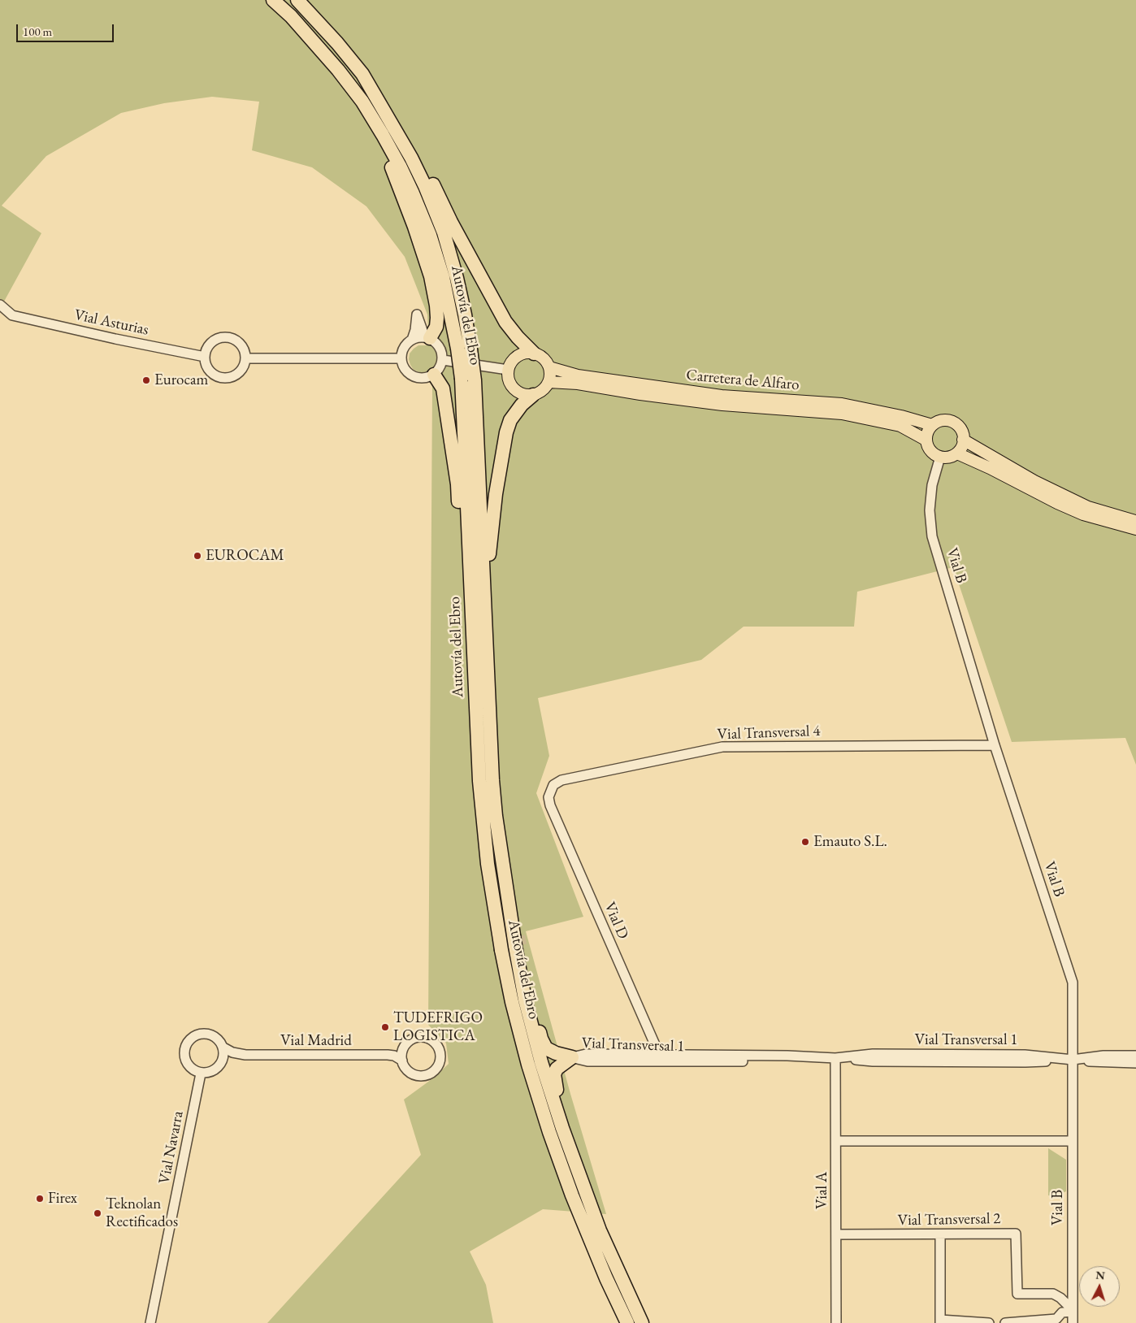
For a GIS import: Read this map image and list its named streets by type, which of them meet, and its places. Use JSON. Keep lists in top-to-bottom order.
{
  "streets": {
    "highway": ["Autovía del Ebro"],
    "main road": ["Carretera de Alfaro"],
    "street": [
      "Vial Asturias",
      "Vial B",
      "Vial Transversal 4",
      "Vial D",
      "Vial Transversal 1",
      "Vial Madrid",
      "Vial Navarra",
      "Vial A",
      "Vial Transversal 2"
    ]
  },
  "crossings": [
    ["Carretera de Alfaro", "Vial B"],
    ["Vial B", "Vial Transversal 4"],
    ["Vial B", "Vial Transversal 1"],
    ["Vial B", "Vial Transversal 2"],
    ["Vial Transversal 4", "Vial D"],
    ["Vial D", "Vial Transversal 1"],
    ["Vial Transversal 1", "Vial A"],
    ["Vial Madrid", "Vial Navarra"],
    ["Vial A", "Vial Transversal 2"]
  ],
  "places": [
    "Eurocam",
    "EUROCAM",
    "Emauto S.L.",
    "TUDEFRIGO LOGISTICA",
    "Firex",
    "Teknolan Rectificados"
  ],
  "scale_bar": "100 m",
  "north": "top"
}
